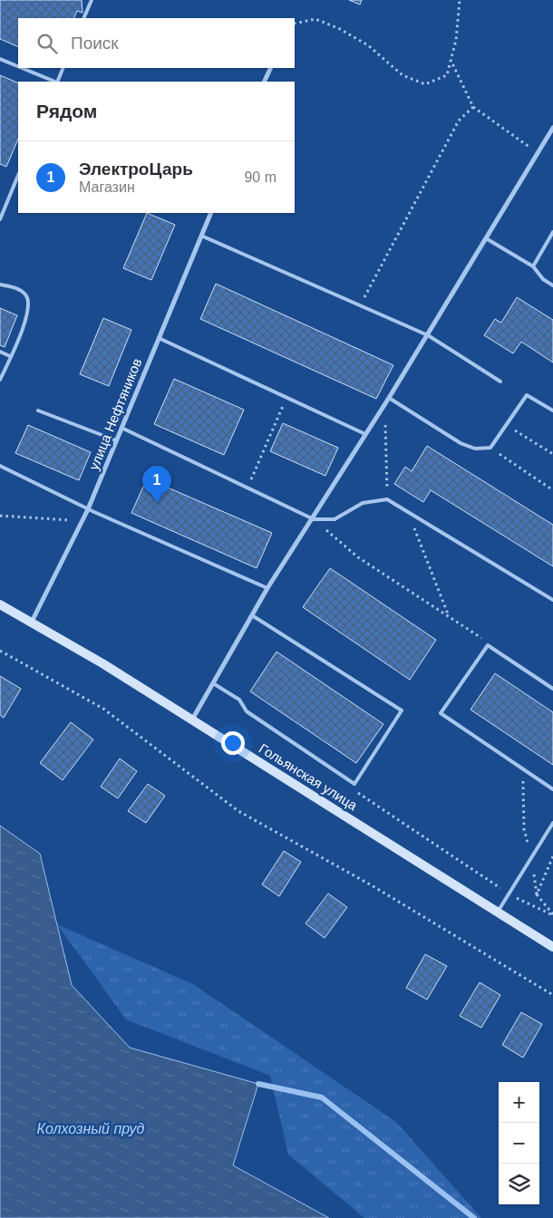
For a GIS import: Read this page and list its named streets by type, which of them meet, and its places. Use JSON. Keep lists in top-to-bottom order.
{
  "streets": {
    "main road": ["Гольянская улица"],
    "street": ["улица Нефтяников"]
  },
  "crossings": [
    ["улица Нефтяников", "Гольянская улица"]
  ],
  "water": ["Колхозный пруд"],
  "page": {
    "search": "Поиск",
    "heading": "Рядом",
    "list": [
      {
        "mark": "1",
        "name": "ЭлектроЦарь",
        "note": "Магазин",
        "value": "90 m"
      }
    ],
    "pins": "1",
    "map_buttons": ["+", "−"]
  }
}
